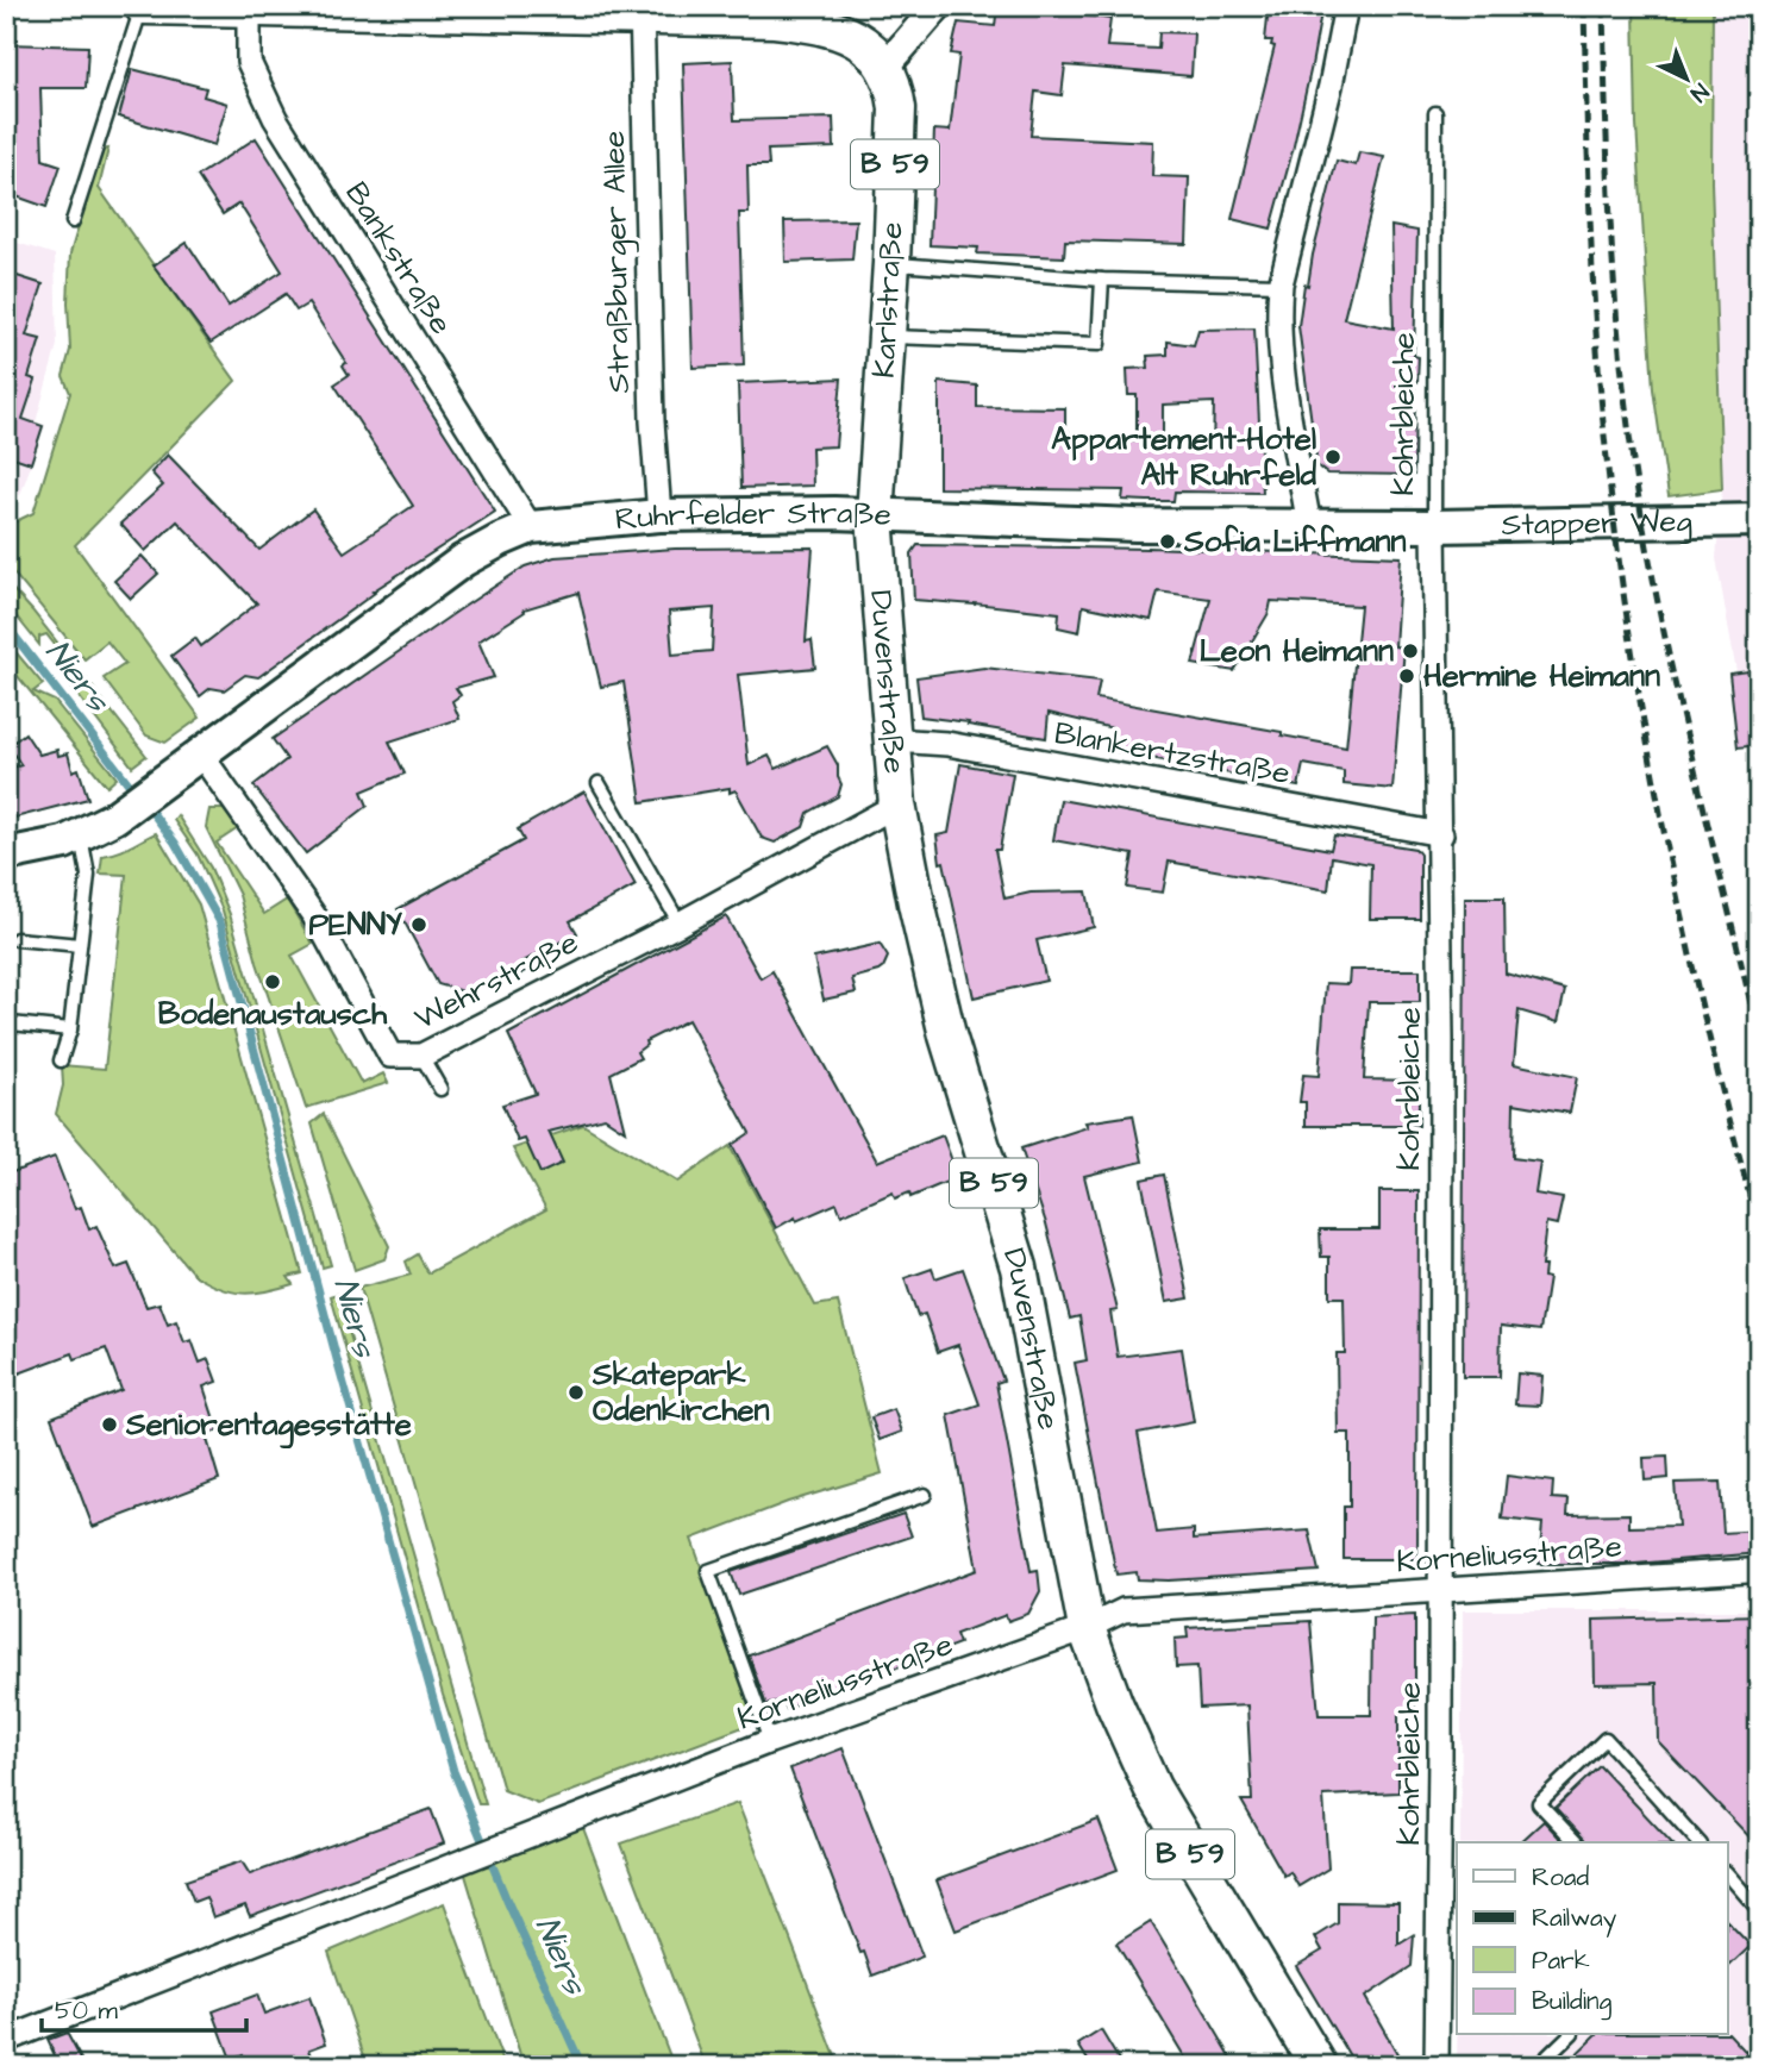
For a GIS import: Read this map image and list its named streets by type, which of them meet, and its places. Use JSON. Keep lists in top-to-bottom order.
{
  "streets": {
    "main road": [
      "B 59",
      "Karlstraße",
      "Ruhrfelder Straße",
      "Stapper Weg",
      "Duvenstraße"
    ],
    "street": [
      "Bankstraße",
      "Straßburger Allee",
      "Kohrbleiche",
      "Blankertzstraße",
      "Wehrstraße",
      "Korneliusstraße"
    ]
  },
  "crossings": [
    ["B 59", "Bankstraße"],
    ["B 59", "Straßburger Allee"],
    ["B 59", "Karlstraße"],
    ["Bankstraße", "Ruhrfelder Straße"],
    ["Straßburger Allee", "Ruhrfelder Straße"],
    ["Karlstraße", "Ruhrfelder Straße"],
    ["Karlstraße", "Duvenstraße"],
    ["Kohrbleiche", "Ruhrfelder Straße"],
    ["Kohrbleiche", "Stapper Weg"],
    ["Kohrbleiche", "Blankertzstraße"],
    ["Kohrbleiche", "Korneliusstraße"],
    ["Ruhrfelder Straße", "Stapper Weg"],
    ["Ruhrfelder Straße", "Duvenstraße"],
    ["Ruhrfelder Straße", "Wehrstraße"],
    ["Duvenstraße", "Blankertzstraße"],
    ["Duvenstraße", "Wehrstraße"],
    ["Duvenstraße", "Korneliusstraße"]
  ],
  "water": ["Niers"],
  "places": [
    "Appartement-Hotel Alt Ruhrfeld",
    "Sofia Liffmann",
    "Leon Heimann",
    "Hermine Heimann",
    "PENNY",
    "Bodenaustausch",
    "Skatepark Odenkirchen",
    "Seniorentagesstätte"
  ],
  "legend": [
    "Road",
    "Railway",
    "Park",
    "Building"
  ],
  "scale_bar": "50 m",
  "north": "bottom right"
}
